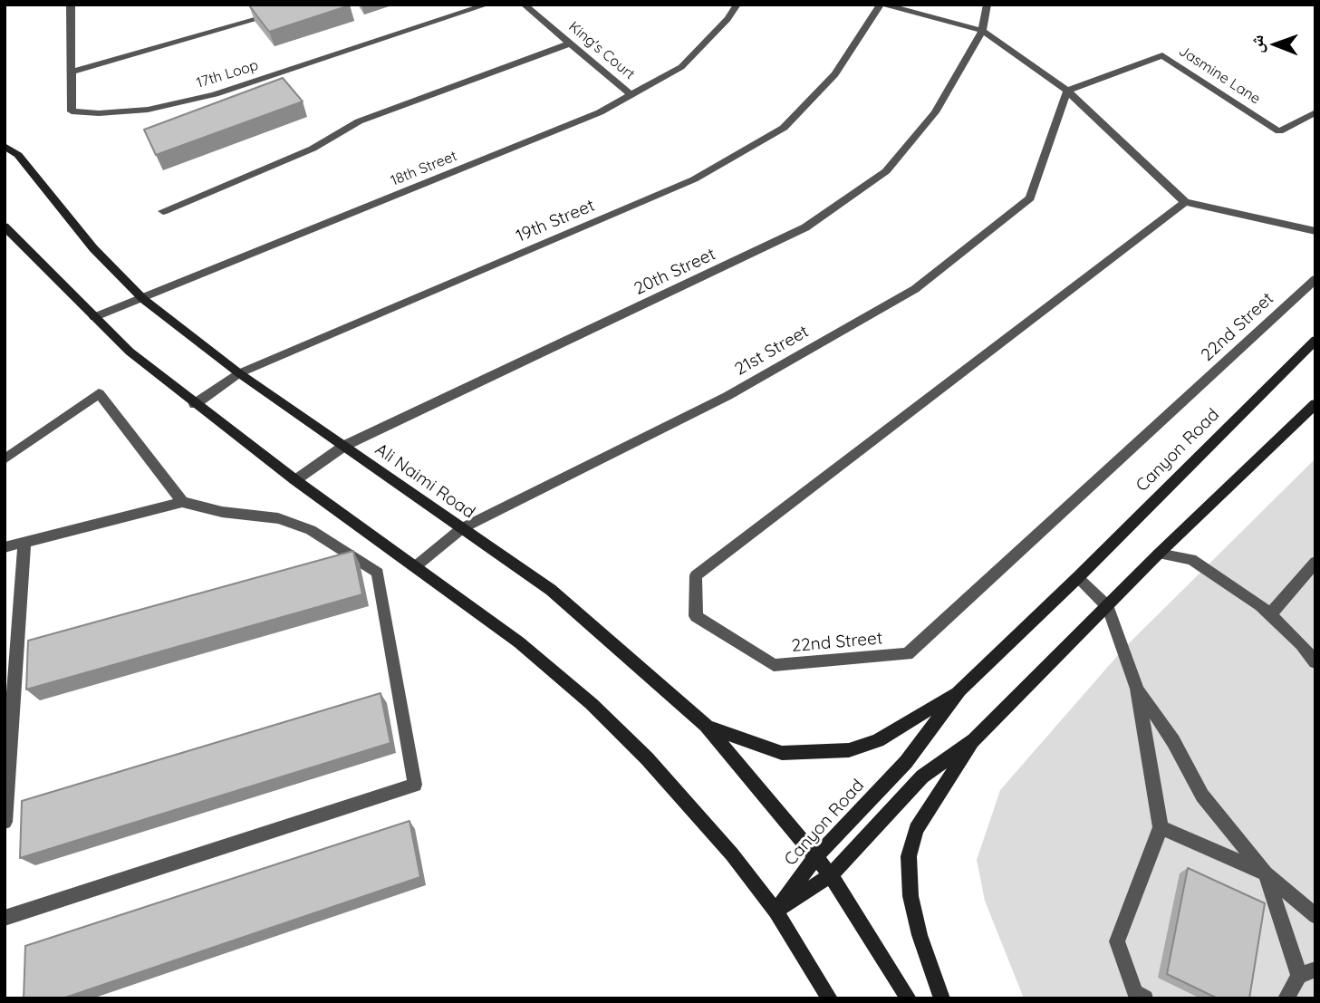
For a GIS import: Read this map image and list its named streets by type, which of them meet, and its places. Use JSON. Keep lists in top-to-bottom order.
{
  "streets": {
    "main road": ["Canyon Road", "Ali Naimi Road"],
    "street": [
      "King's Court",
      "17th Loop",
      "Jasmine Lane",
      "18th Street",
      "19th Street",
      "20th Street",
      "22nd Street",
      "21st Street"
    ]
  },
  "crossings": [
    ["King's Court", "18th Street"],
    ["Jasmine Lane", "21st Street"],
    ["18th Street", "Ali Naimi Road"],
    ["19th Street", "Ali Naimi Road"],
    ["20th Street", "Ali Naimi Road"],
    ["21st Street", "Ali Naimi Road"],
    ["Canyon Road", "Ali Naimi Road"]
  ],
  "north": "left"
}
